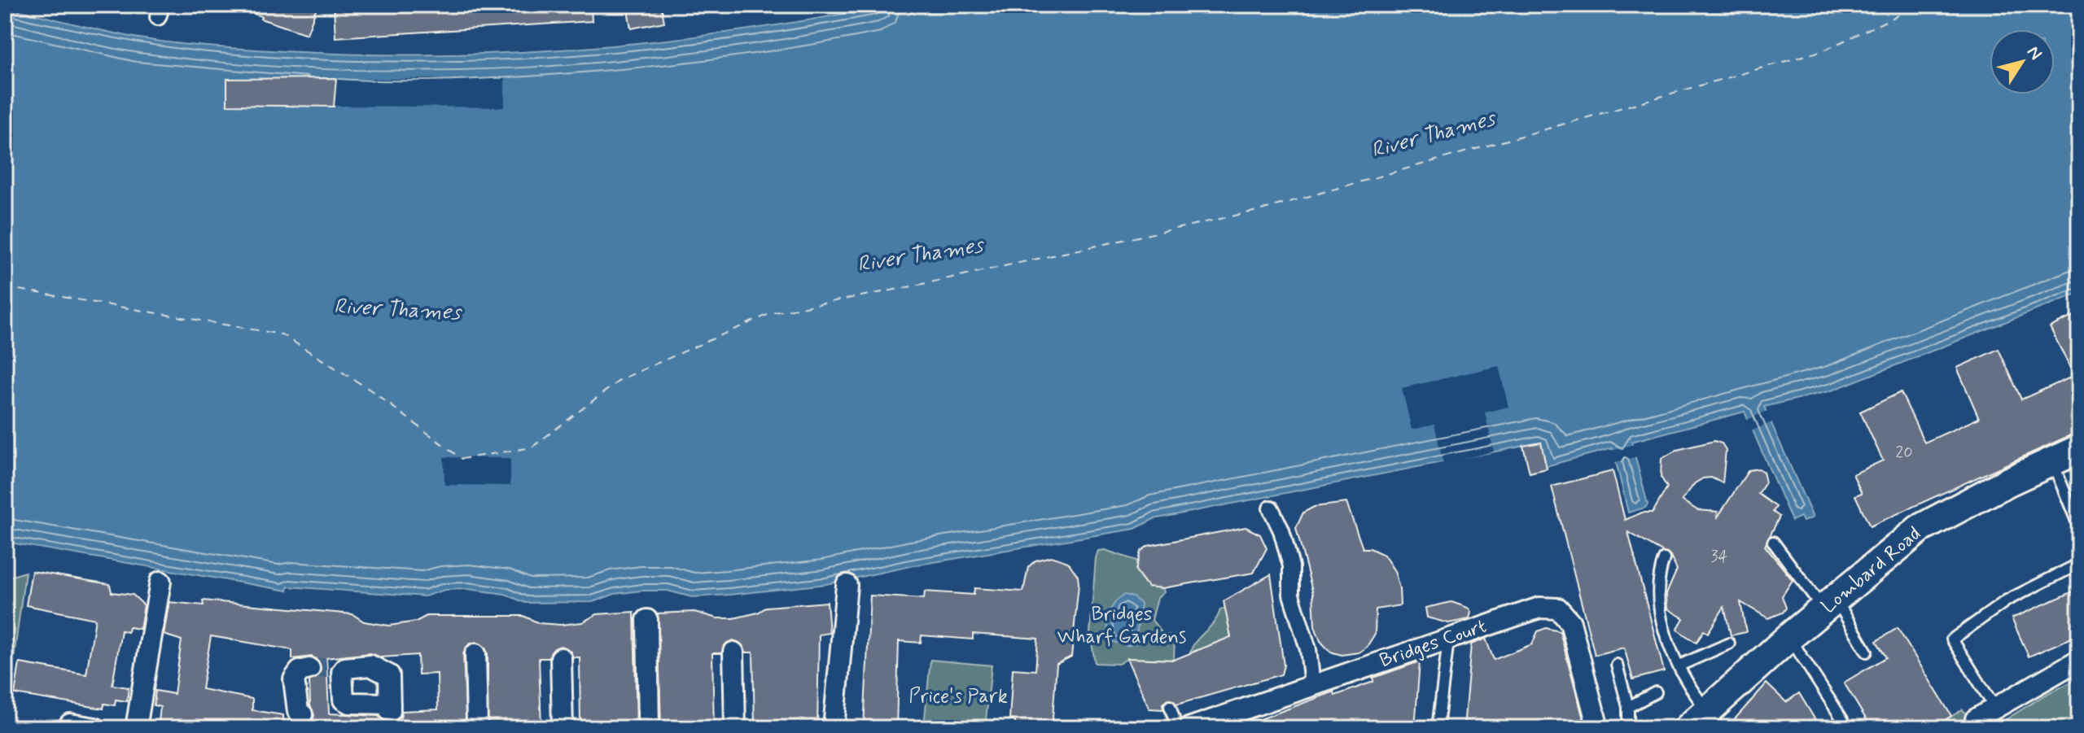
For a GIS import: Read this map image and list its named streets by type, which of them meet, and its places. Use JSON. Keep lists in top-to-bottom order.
{
  "streets": {
    "main road": ["Lombard Road"],
    "street": ["Bridges Court"]
  },
  "water": ["River Thames"],
  "parks": ["Bridges Wharf Gardens", "Price's Park"],
  "house_numbers": ["20", "34"],
  "north": "top right"
}
